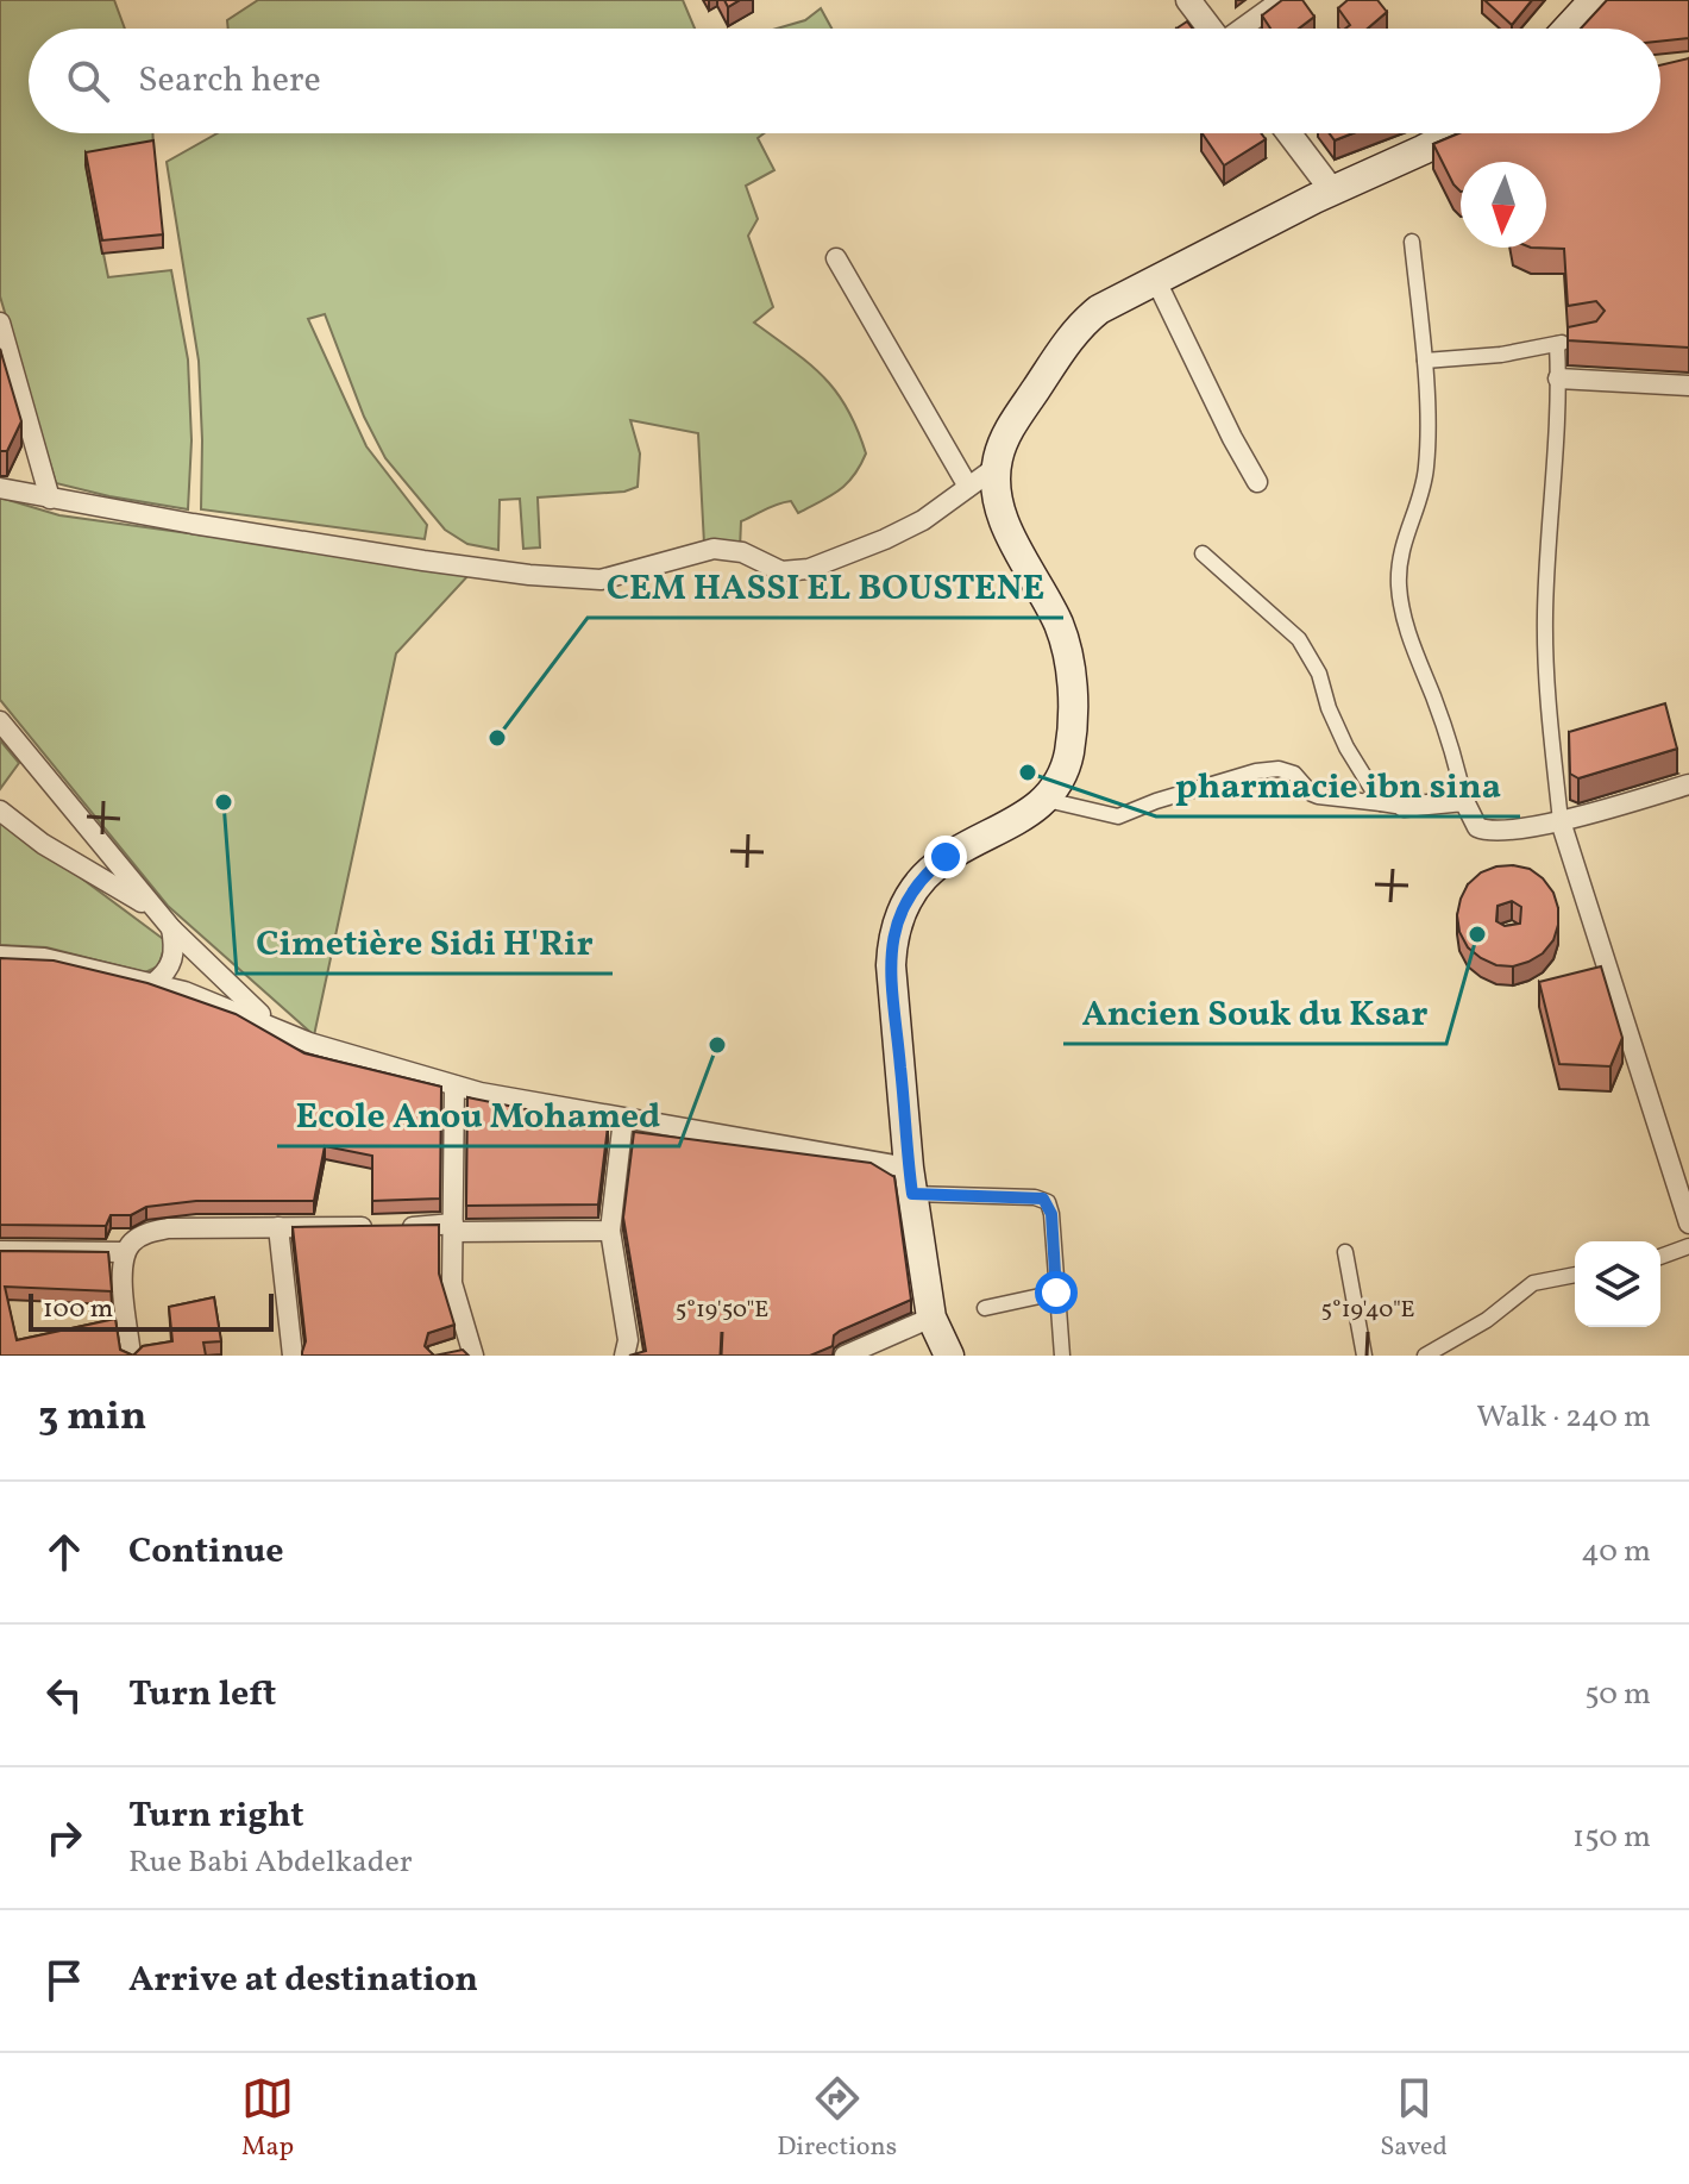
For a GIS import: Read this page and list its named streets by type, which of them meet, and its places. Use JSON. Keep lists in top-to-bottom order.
{
  "places": [
    "CEM HASSI EL BOUSTENE",
    "pharmacie ibn sina",
    "Cimetière Sidi H'Rir",
    "Ancien Souk du Ksar",
    "Ecole Anou Mohamed"
  ],
  "scale_bar": "100 m",
  "north": "bottom",
  "page": {
    "search": "Search here",
    "scale": "100 m",
    "heading": ["3 min", "Walk · 240 m"],
    "list": [
      ["Continue", "40 m"],
      ["Turn left", "50 m"],
      ["Turn right", "Rue Babi Abdelkader", "150 m"],
      "Arrive at destination"
    ],
    "nav": ["Map", "Directions", "Saved"]
  },
  "coordinates": ["5°19'50\"E", "5°19'40\"E"]
}
